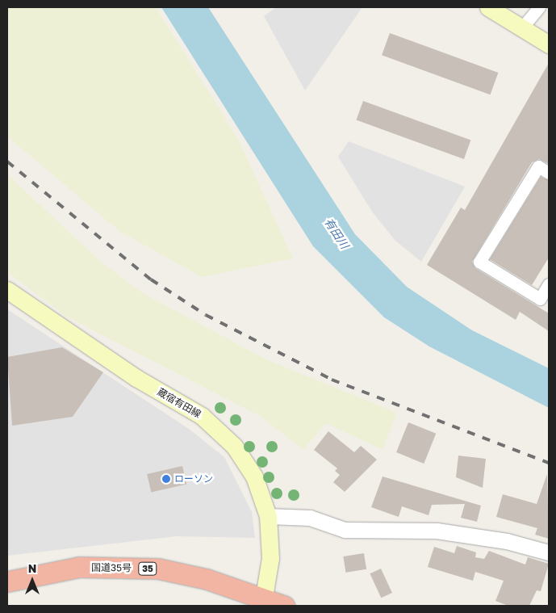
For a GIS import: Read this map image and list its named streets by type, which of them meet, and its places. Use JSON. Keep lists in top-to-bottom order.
{
  "streets": {
    "highway": ["国道35号", "35"],
    "main road": ["蔵宿有田線"]
  },
  "crossings": [
    ["蔵宿有田線", "国道35号"]
  ],
  "water": ["有田川"],
  "places": ["ローソン"],
  "north": "top"
}
